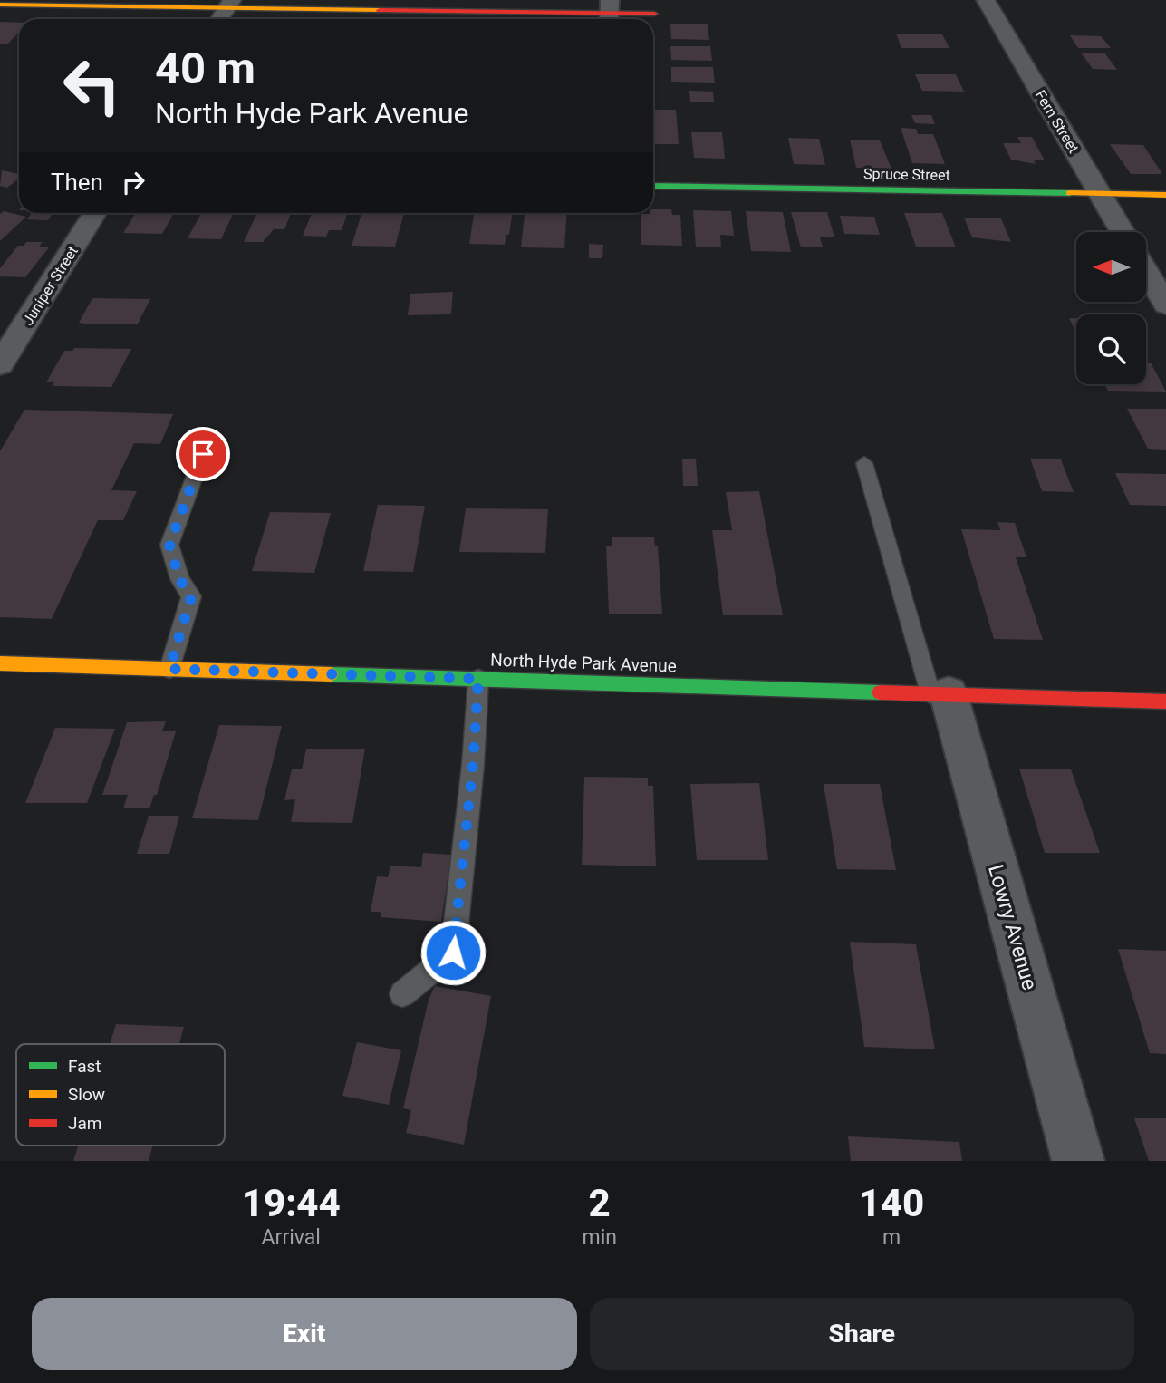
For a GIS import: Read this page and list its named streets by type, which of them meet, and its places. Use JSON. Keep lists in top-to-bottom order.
{
  "streets": {
    "street": [
      "Fern Street",
      "Spruce Street",
      "Juniper Street",
      "North Hyde Park Avenue",
      "Lowry Avenue"
    ]
  },
  "crossings": [
    ["Fern Street", "Spruce Street"],
    ["North Hyde Park Avenue", "Lowry Avenue"]
  ],
  "legend": ["Fast", "Slow", "Jam"],
  "north": "left",
  "page": {
    "turn": ["40 m", "North Hyde Park Avenue"],
    "then": "Then",
    "eta": [
      "19:44",
      "Arrival",
      "2",
      "min",
      "140",
      "m"
    ],
    "buttons": ["Exit", "Share"]
  }
}
